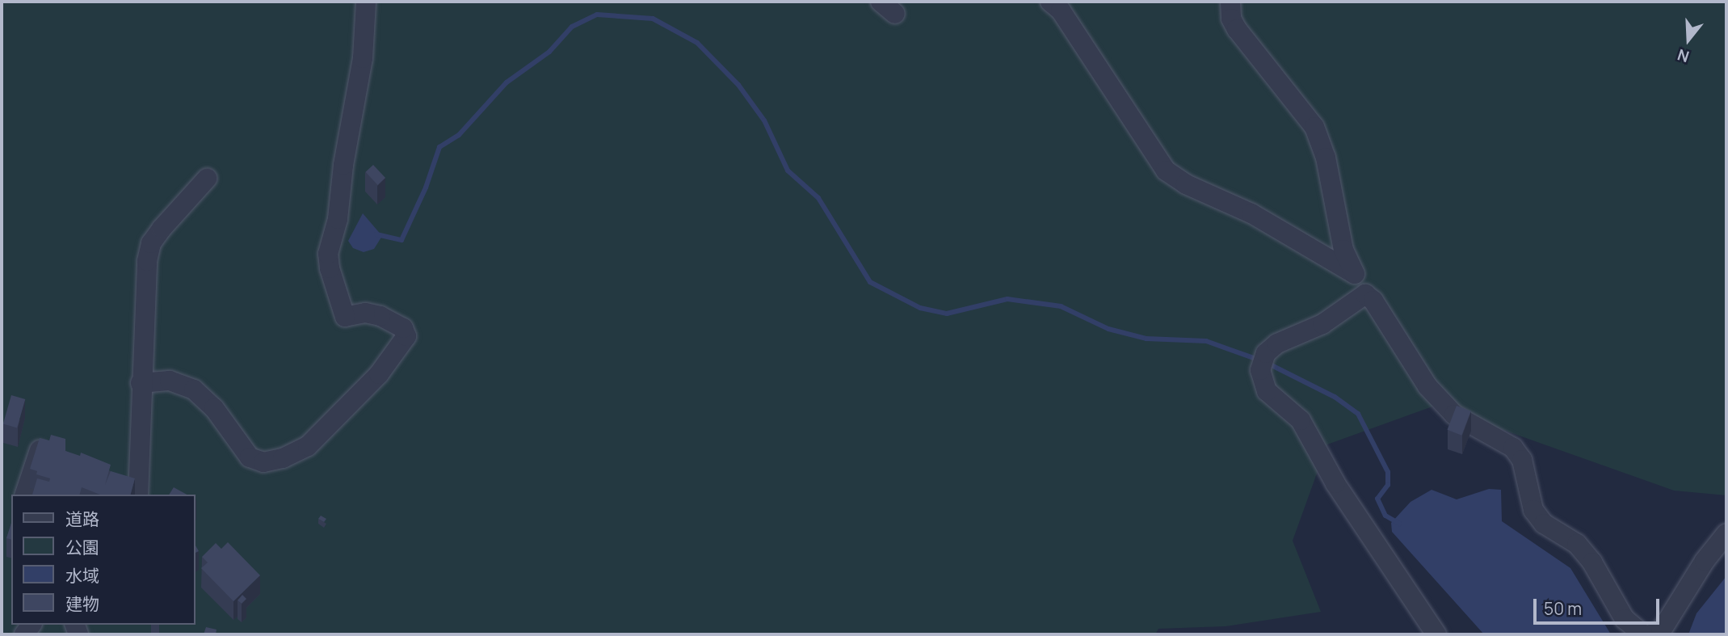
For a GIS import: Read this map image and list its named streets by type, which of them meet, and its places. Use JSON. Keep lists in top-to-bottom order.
{
  "legend": [
    "道路",
    "公園",
    "水域",
    "建物"
  ],
  "scale_bar": "50 m",
  "north": "bottom"
}
